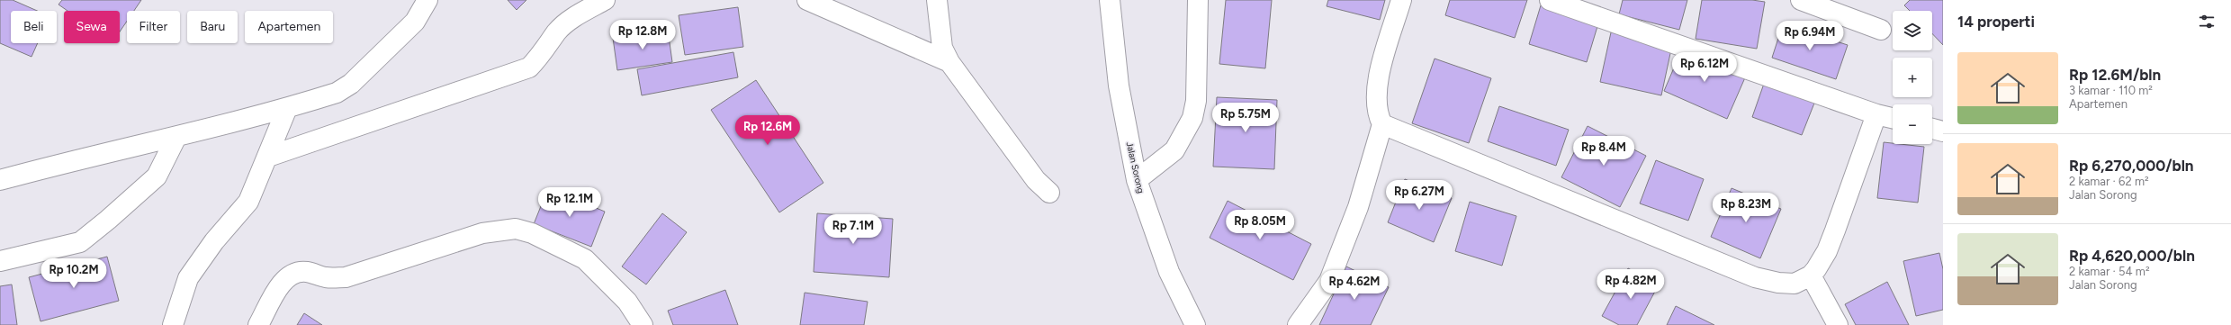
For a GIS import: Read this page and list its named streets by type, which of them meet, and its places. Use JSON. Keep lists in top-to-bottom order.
{
  "streets": {
    "street": ["Jalan Sorong"]
  },
  "page": {
    "heading": "14 properti",
    "map_buttons": ["+", "−"],
    "chip": [
      "Beli",
      "Sewa",
      "Filter",
      "Baru",
      "Apartemen"
    ],
    "price": [
      "Rp 12.8M",
      "Rp 6.94M",
      "Rp 6.12M",
      "Rp 5.75M",
      "Rp 12.6M",
      "Rp 8.4M",
      "Rp 6.27M",
      "Rp 12.1M",
      "Rp 8.23M",
      "Rp 8.05M",
      "Rp 7.1M",
      "Rp 10.2M",
      "Rp 4.82M",
      "Rp 4.62M"
    ],
    "list": [
      {
        "name": "Rp 12.6M/bln",
        "note": "3 kamar · 110 m² · Apartemen"
      },
      {
        "name": "Rp 6,270,000/bln",
        "note": "2 kamar · 62 m² · Jalan Sorong"
      },
      {
        "name": "Rp 4,620,000/bln",
        "note": "2 kamar · 54 m² · Jalan Sorong"
      }
    ]
  }
}
